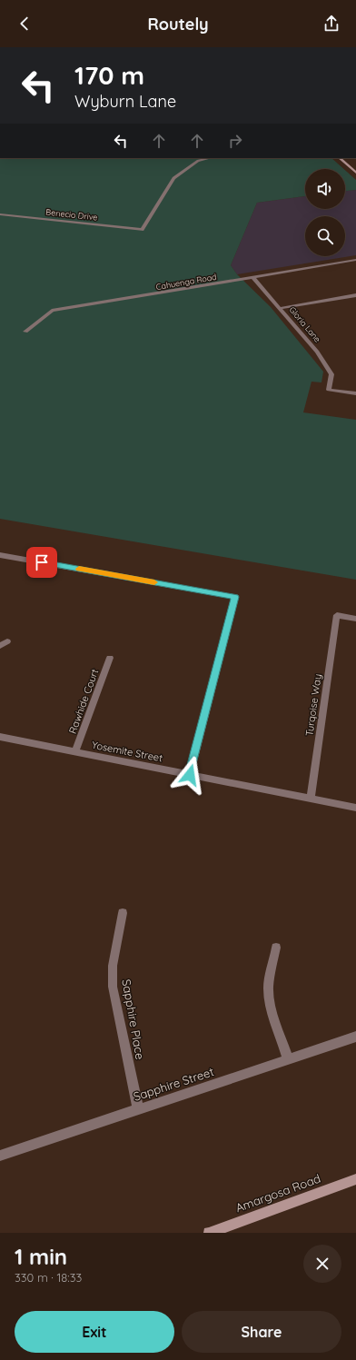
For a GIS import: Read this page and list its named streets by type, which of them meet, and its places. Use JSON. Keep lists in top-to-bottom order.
{
  "streets": {
    "main road": ["Amargosa Road"],
    "street": [
      "Benecio Drive",
      "Cahuenga Road",
      "Gloria Lane",
      "Rawhide Court",
      "Turqoise Way",
      "Yosemite Street",
      "Sapphire Place",
      "Sapphire Street"
    ]
  },
  "crossings": [
    ["Cahuenga Road", "Gloria Lane"],
    ["Rawhide Court", "Yosemite Street"],
    ["Turqoise Way", "Yosemite Street"],
    ["Sapphire Place", "Sapphire Street"]
  ],
  "page": {
    "header": "Routely",
    "turn": ["170 m", "Wyburn Lane"],
    "heading": ["1 min", "330 m · 18:33"],
    "buttons": ["Exit", "Share"]
  }
}
